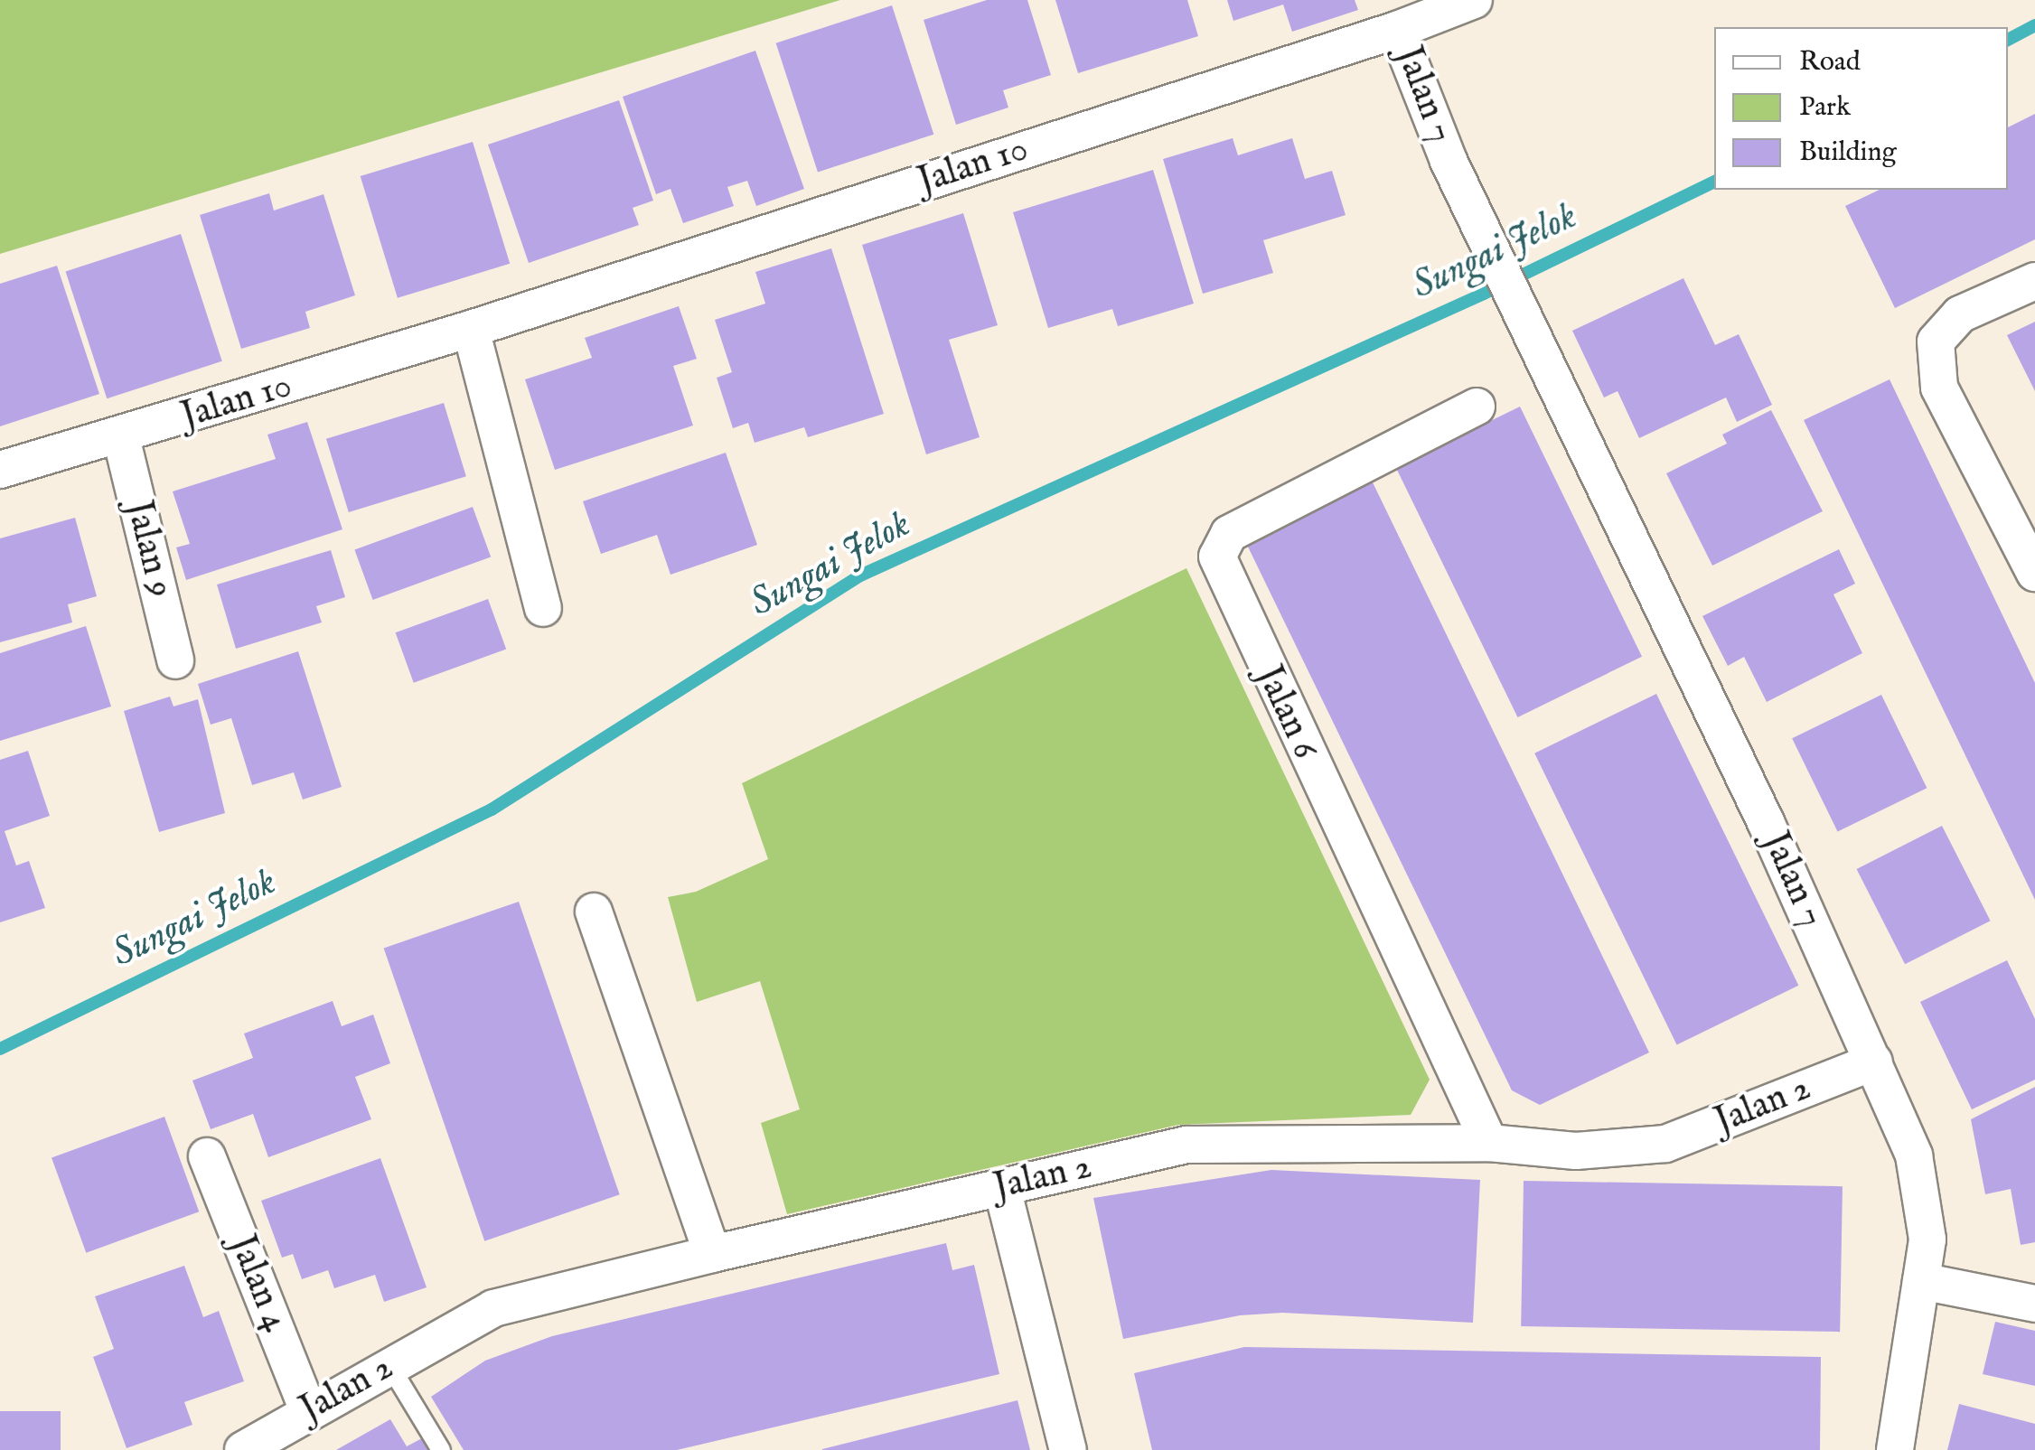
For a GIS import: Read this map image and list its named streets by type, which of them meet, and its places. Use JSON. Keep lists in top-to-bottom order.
{
  "streets": {
    "street": [
      "Jalan 7",
      "Jalan 10",
      "Jalan 9",
      "Jalan 6",
      "Jalan 2",
      "Jalan 4"
    ]
  },
  "crossings": [
    ["Jalan 7", "Jalan 10"],
    ["Jalan 7", "Jalan 2"],
    ["Jalan 10", "Jalan 9"],
    ["Jalan 6", "Jalan 2"],
    ["Jalan 2", "Jalan 4"]
  ],
  "water": ["Sungai Jelok"],
  "legend": ["Road", "Park", "Building"]
}
